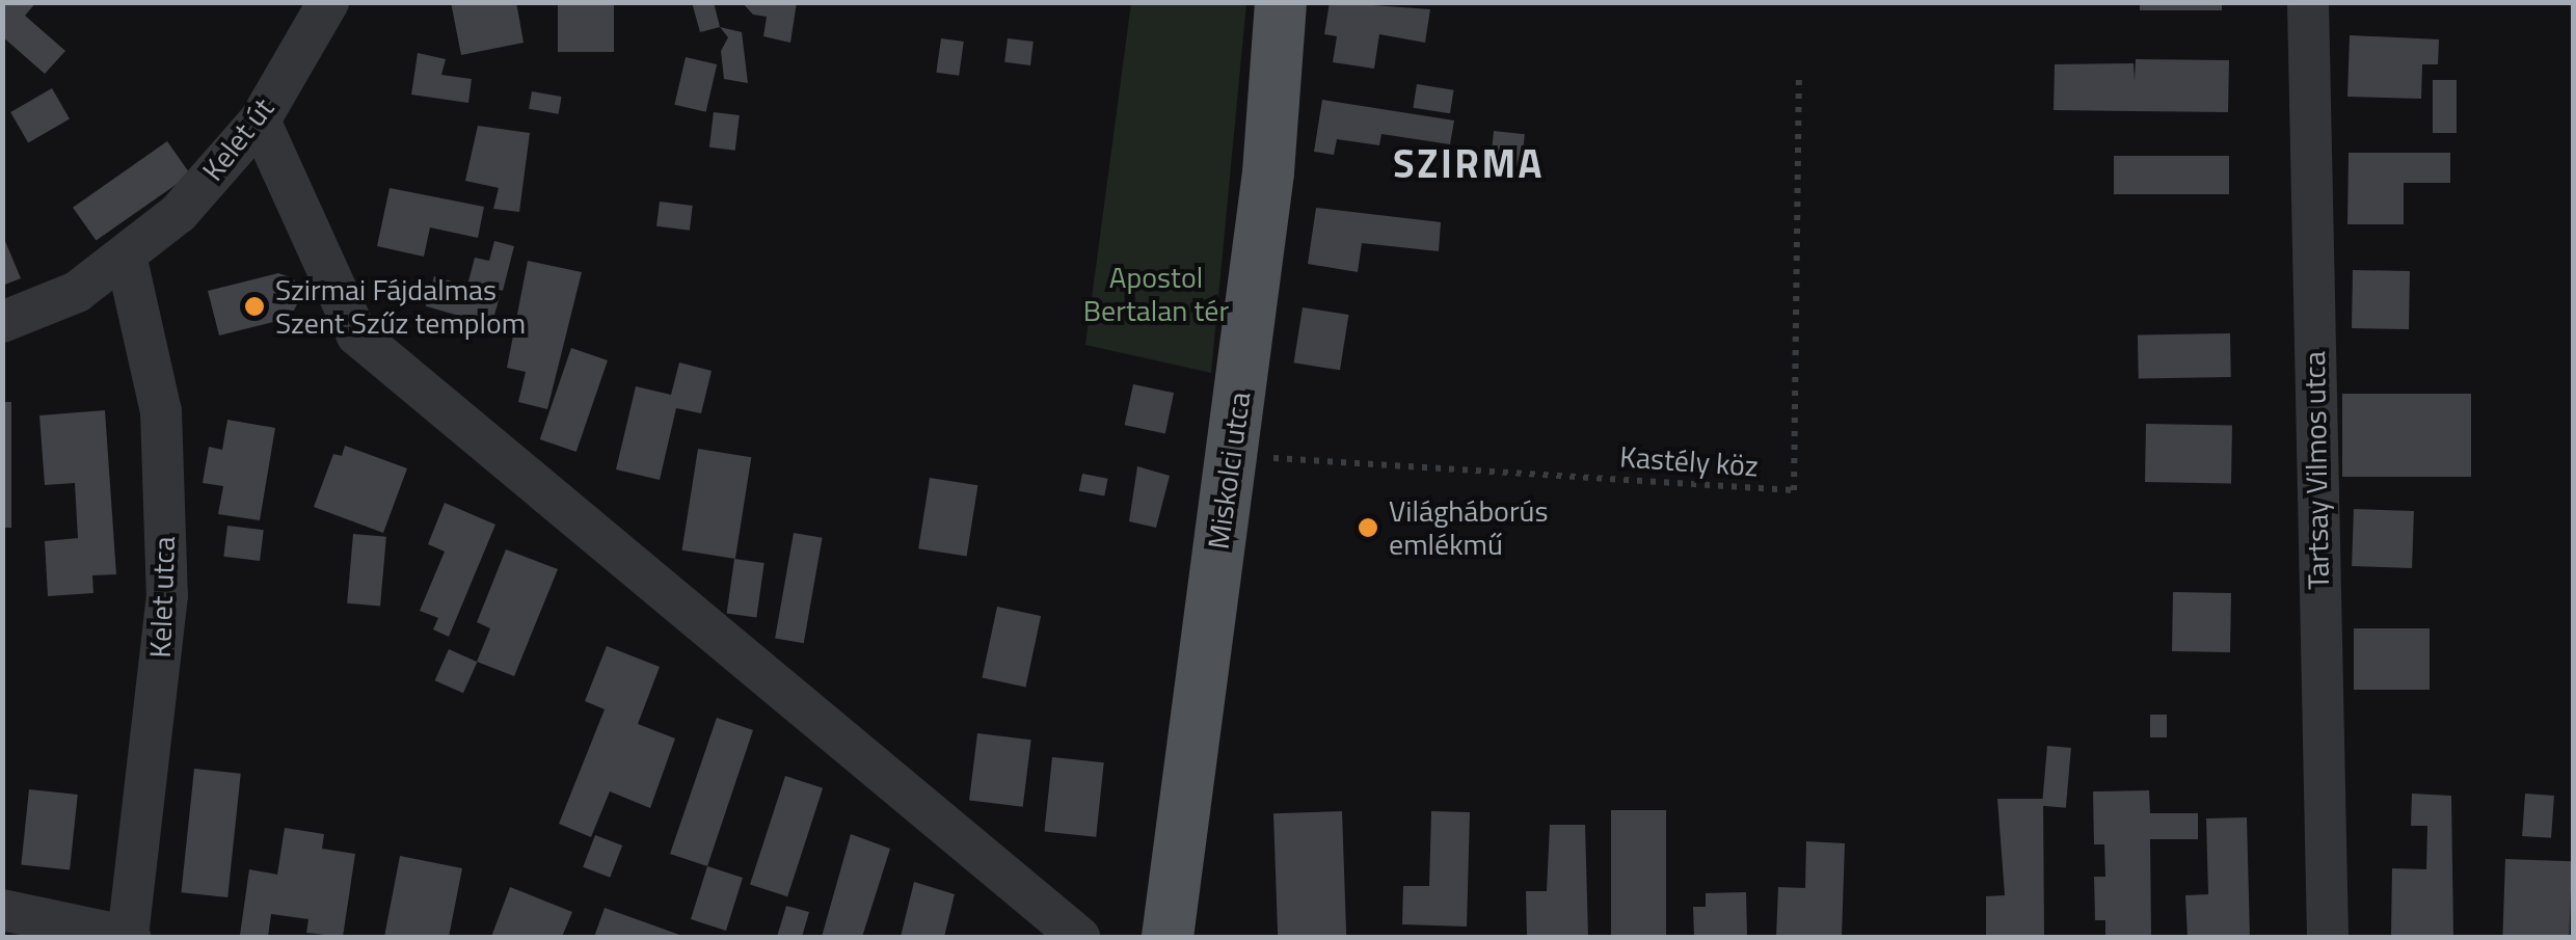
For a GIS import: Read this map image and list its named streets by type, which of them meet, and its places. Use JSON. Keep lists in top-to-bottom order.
{
  "streets": {
    "main road": ["Miskolci utca"],
    "street": ["Kelet út", "Tartsay Vilmos utca", "Kelet utca"],
    "path": ["Kastély köz"]
  },
  "crossings": [
    ["Kelet út", "Kelet utca"],
    ["Kastély köz", "Miskolci utca"]
  ],
  "districts": ["SZIRMA"],
  "parks": ["Apostol Bertalan tér"],
  "places": ["Szirmai Fájdalmas Szent Szűz templom", "Világháborús emlékmű"]
}
